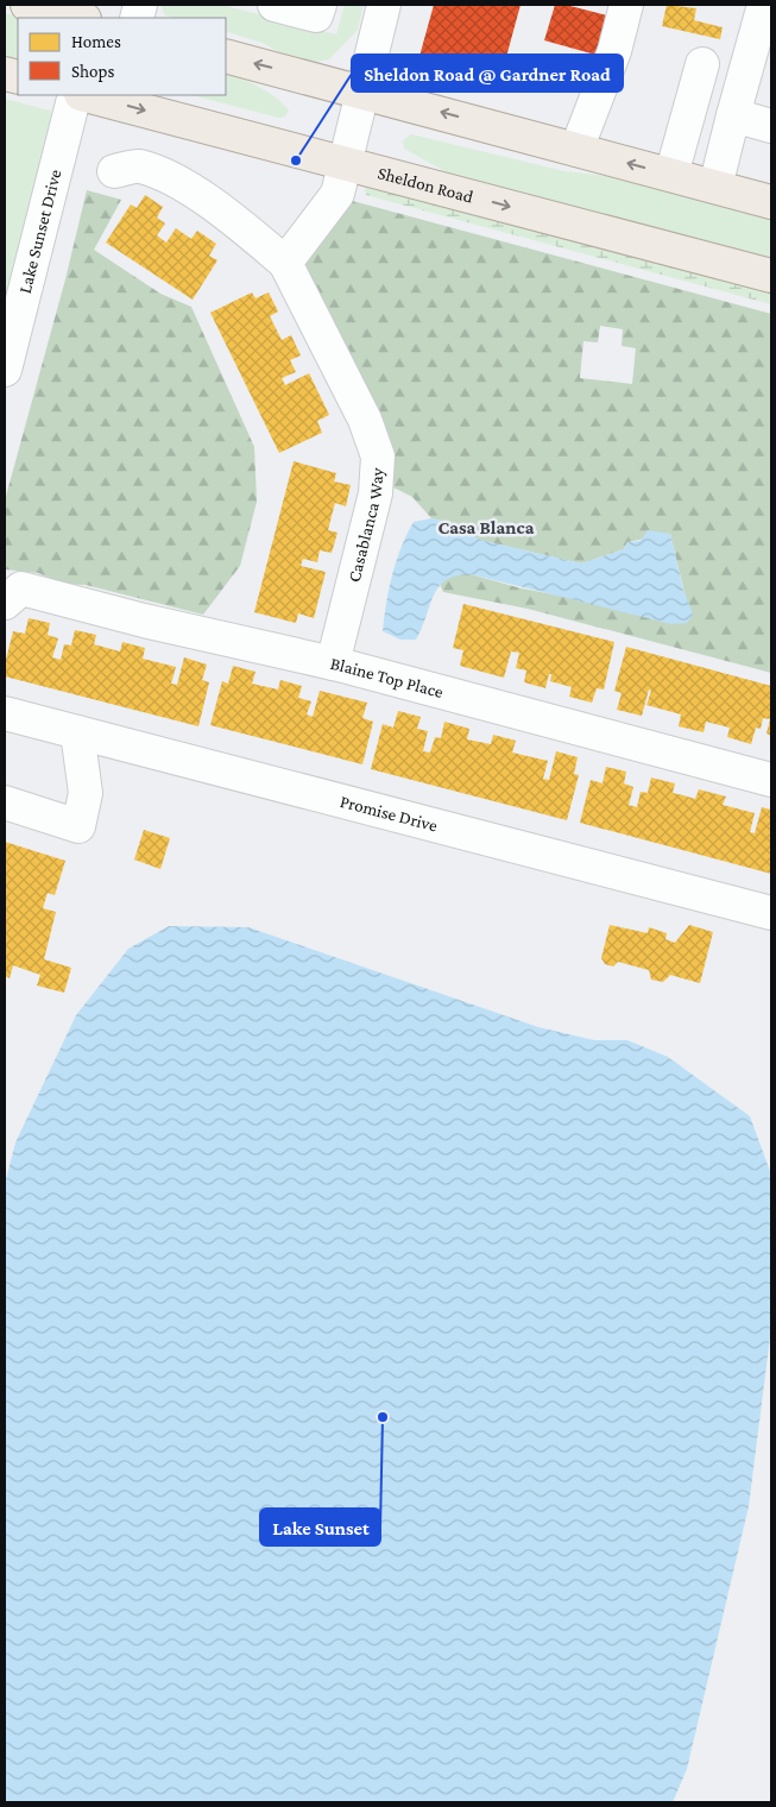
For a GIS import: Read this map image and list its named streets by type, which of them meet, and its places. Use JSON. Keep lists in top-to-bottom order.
{
  "streets": {
    "main road": ["Sheldon Road"],
    "street": [
      "Lake Sunset Drive",
      "Casablanca Way",
      "Blaine Top Place",
      "Promise Drive"
    ]
  },
  "crossings": [
    ["Casablanca Way", "Blaine Top Place"]
  ],
  "districts": ["Casa Blanca"],
  "places": ["Sheldon Road @ Gardner Road", "Lake Sunset"],
  "legend": ["Homes", "Shops"]
}
